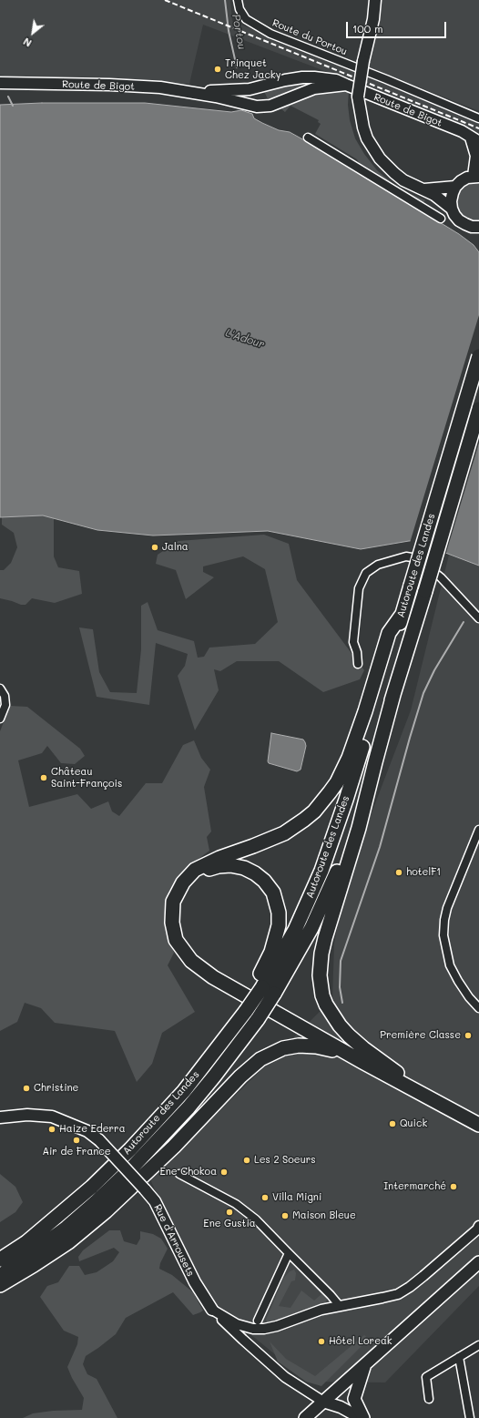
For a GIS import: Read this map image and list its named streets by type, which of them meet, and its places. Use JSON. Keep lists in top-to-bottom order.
{
  "streets": {
    "highway": ["Autoroute des Landes"],
    "main road": ["Route de Bigot", "Rue d'Arrousets"],
    "street": ["Route du Portou"]
  },
  "water": ["Portou", "L'Adour"],
  "places": [
    "Trinquet Chez Jacky",
    "Jalna",
    "Château Saint-François",
    "hotelF1",
    "Première Classe",
    "Christine",
    "Quick",
    "Haize Ederra",
    "Air de France",
    "Les 2 Soeurs",
    "Ene Chokoa",
    "Intermarché",
    "Villa Migni",
    "Ene Gustia",
    "Maison Bleue",
    "Hôtel Loreak"
  ],
  "scale_bar": "100 m",
  "north": "bottom left"
}
